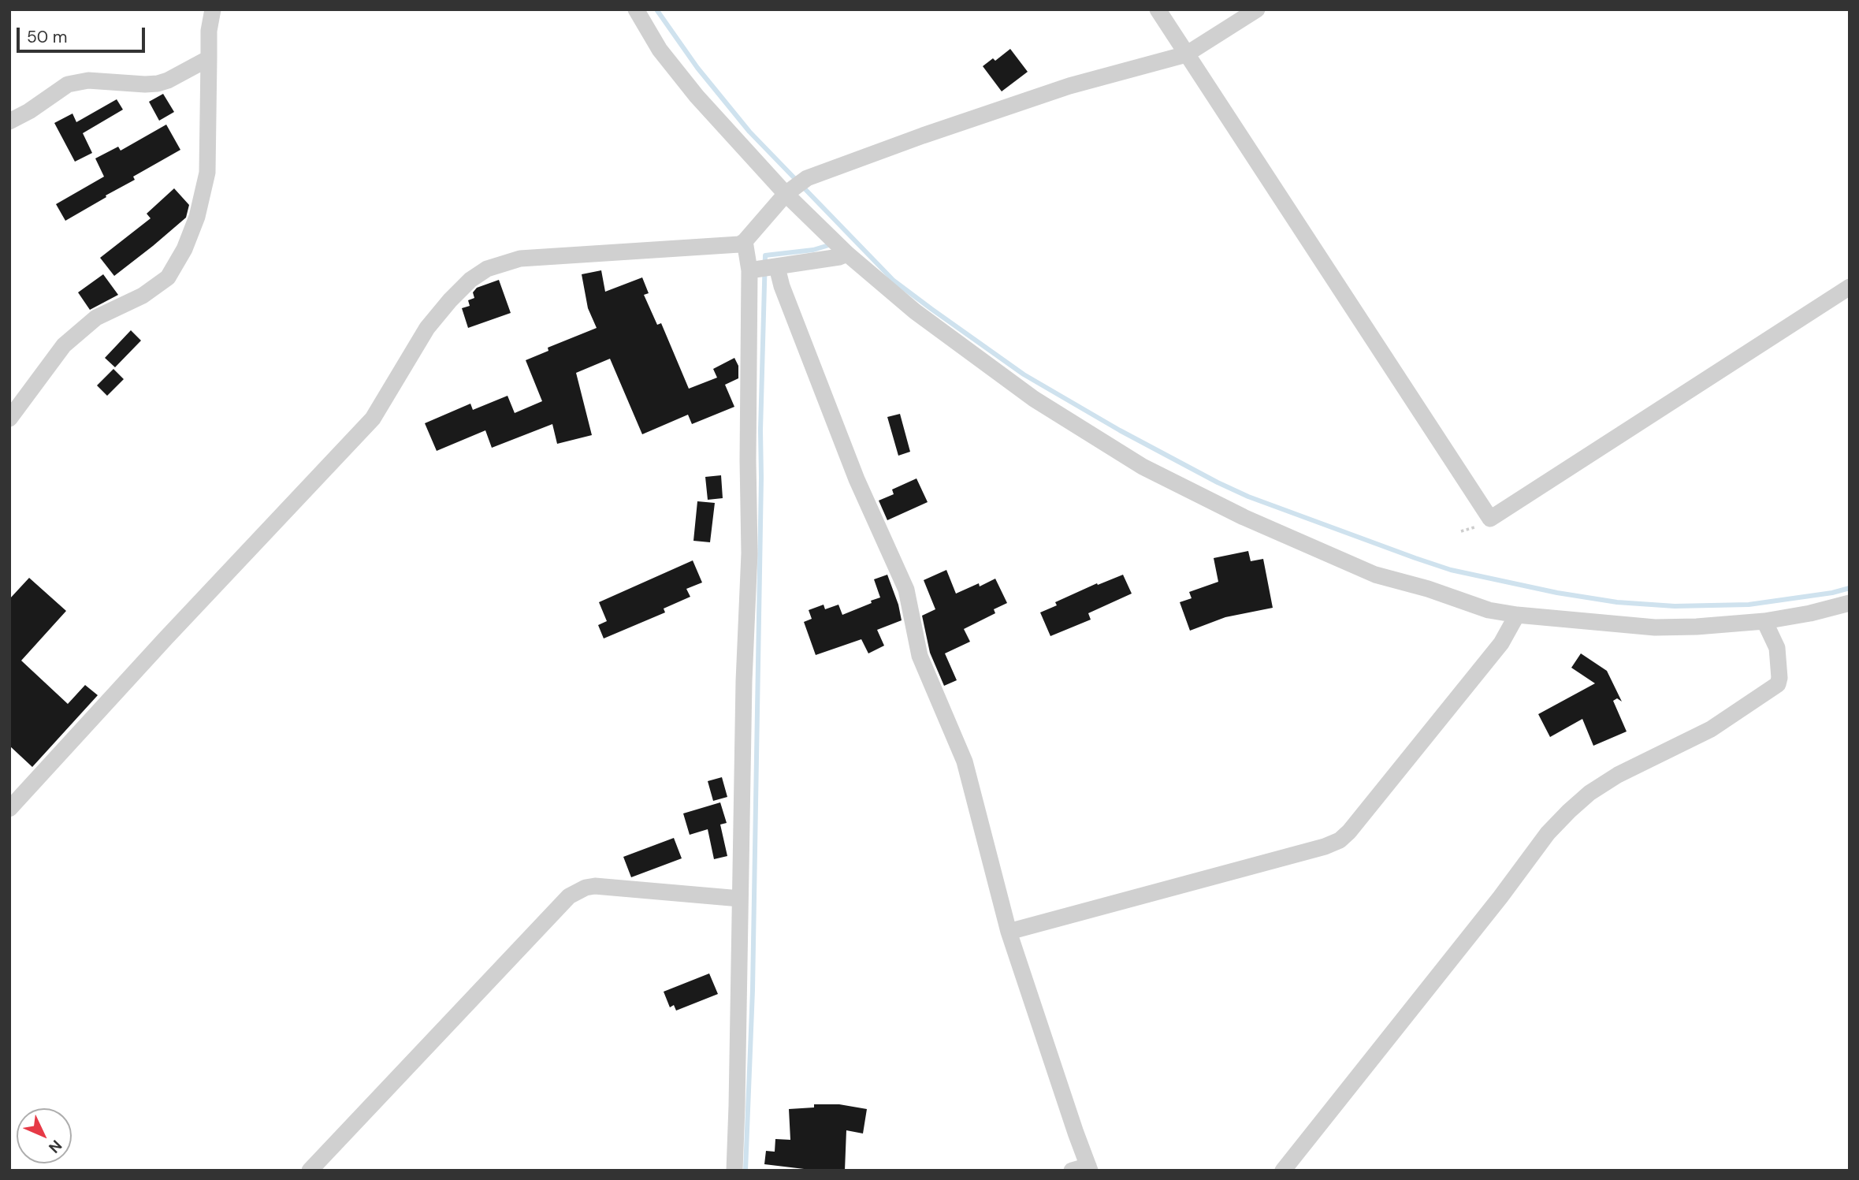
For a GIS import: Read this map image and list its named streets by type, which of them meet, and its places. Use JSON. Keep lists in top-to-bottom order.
{
  "scale_bar": "50 m",
  "north": "bottom right"
}
